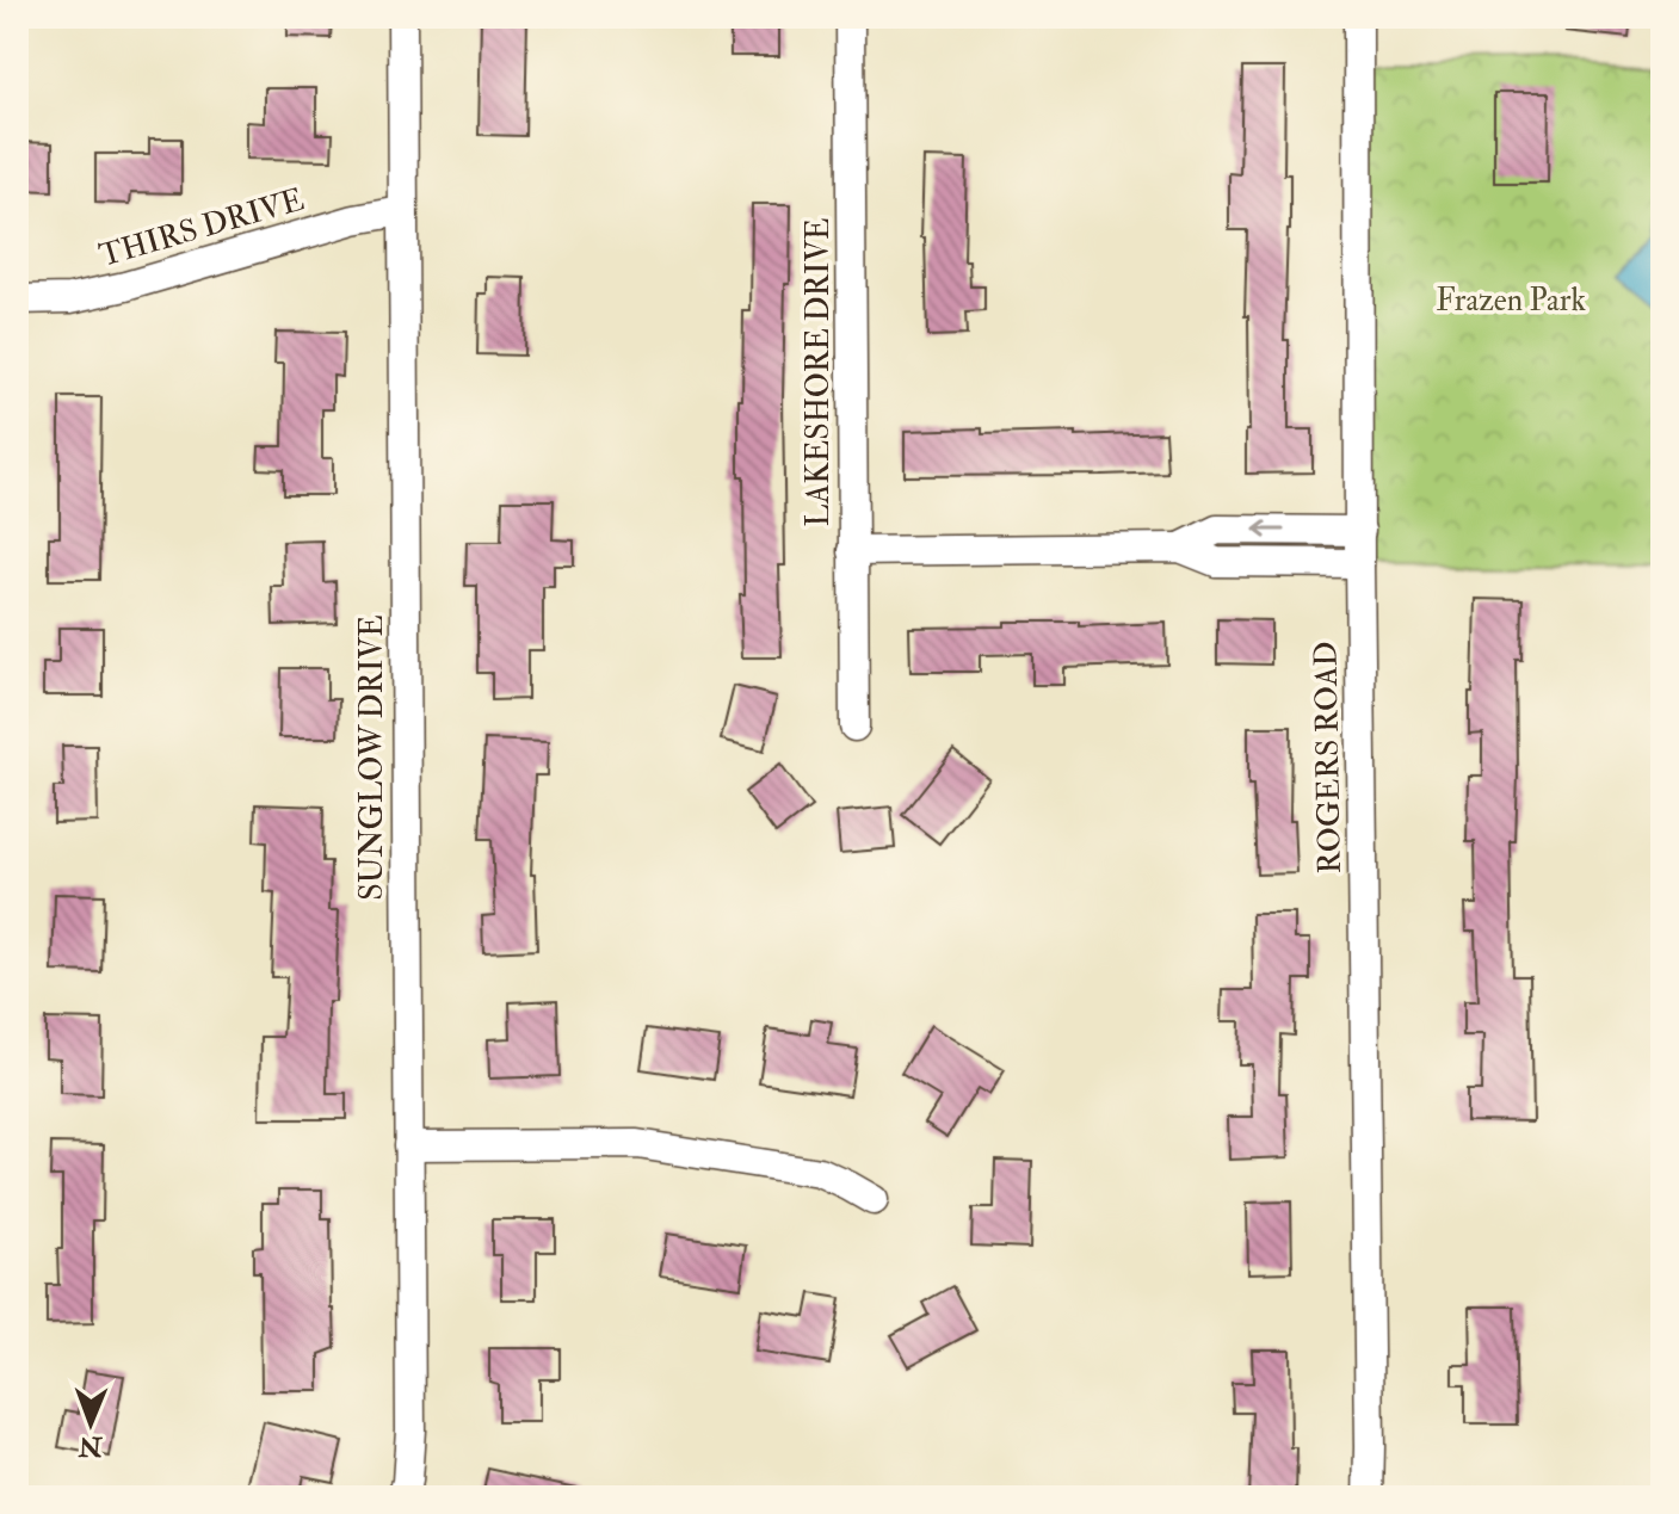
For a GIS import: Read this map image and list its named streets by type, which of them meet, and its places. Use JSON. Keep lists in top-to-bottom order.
{
  "streets": {
    "street": [
      "THIRS DRIVE",
      "LAKESHORE DRIVE",
      "SUNGLOW DRIVE",
      "ROGERS ROAD"
    ]
  },
  "crossings": [
    ["THIRS DRIVE", "SUNGLOW DRIVE"]
  ],
  "parks": ["Frazen Park"],
  "north": "bottom"
}
